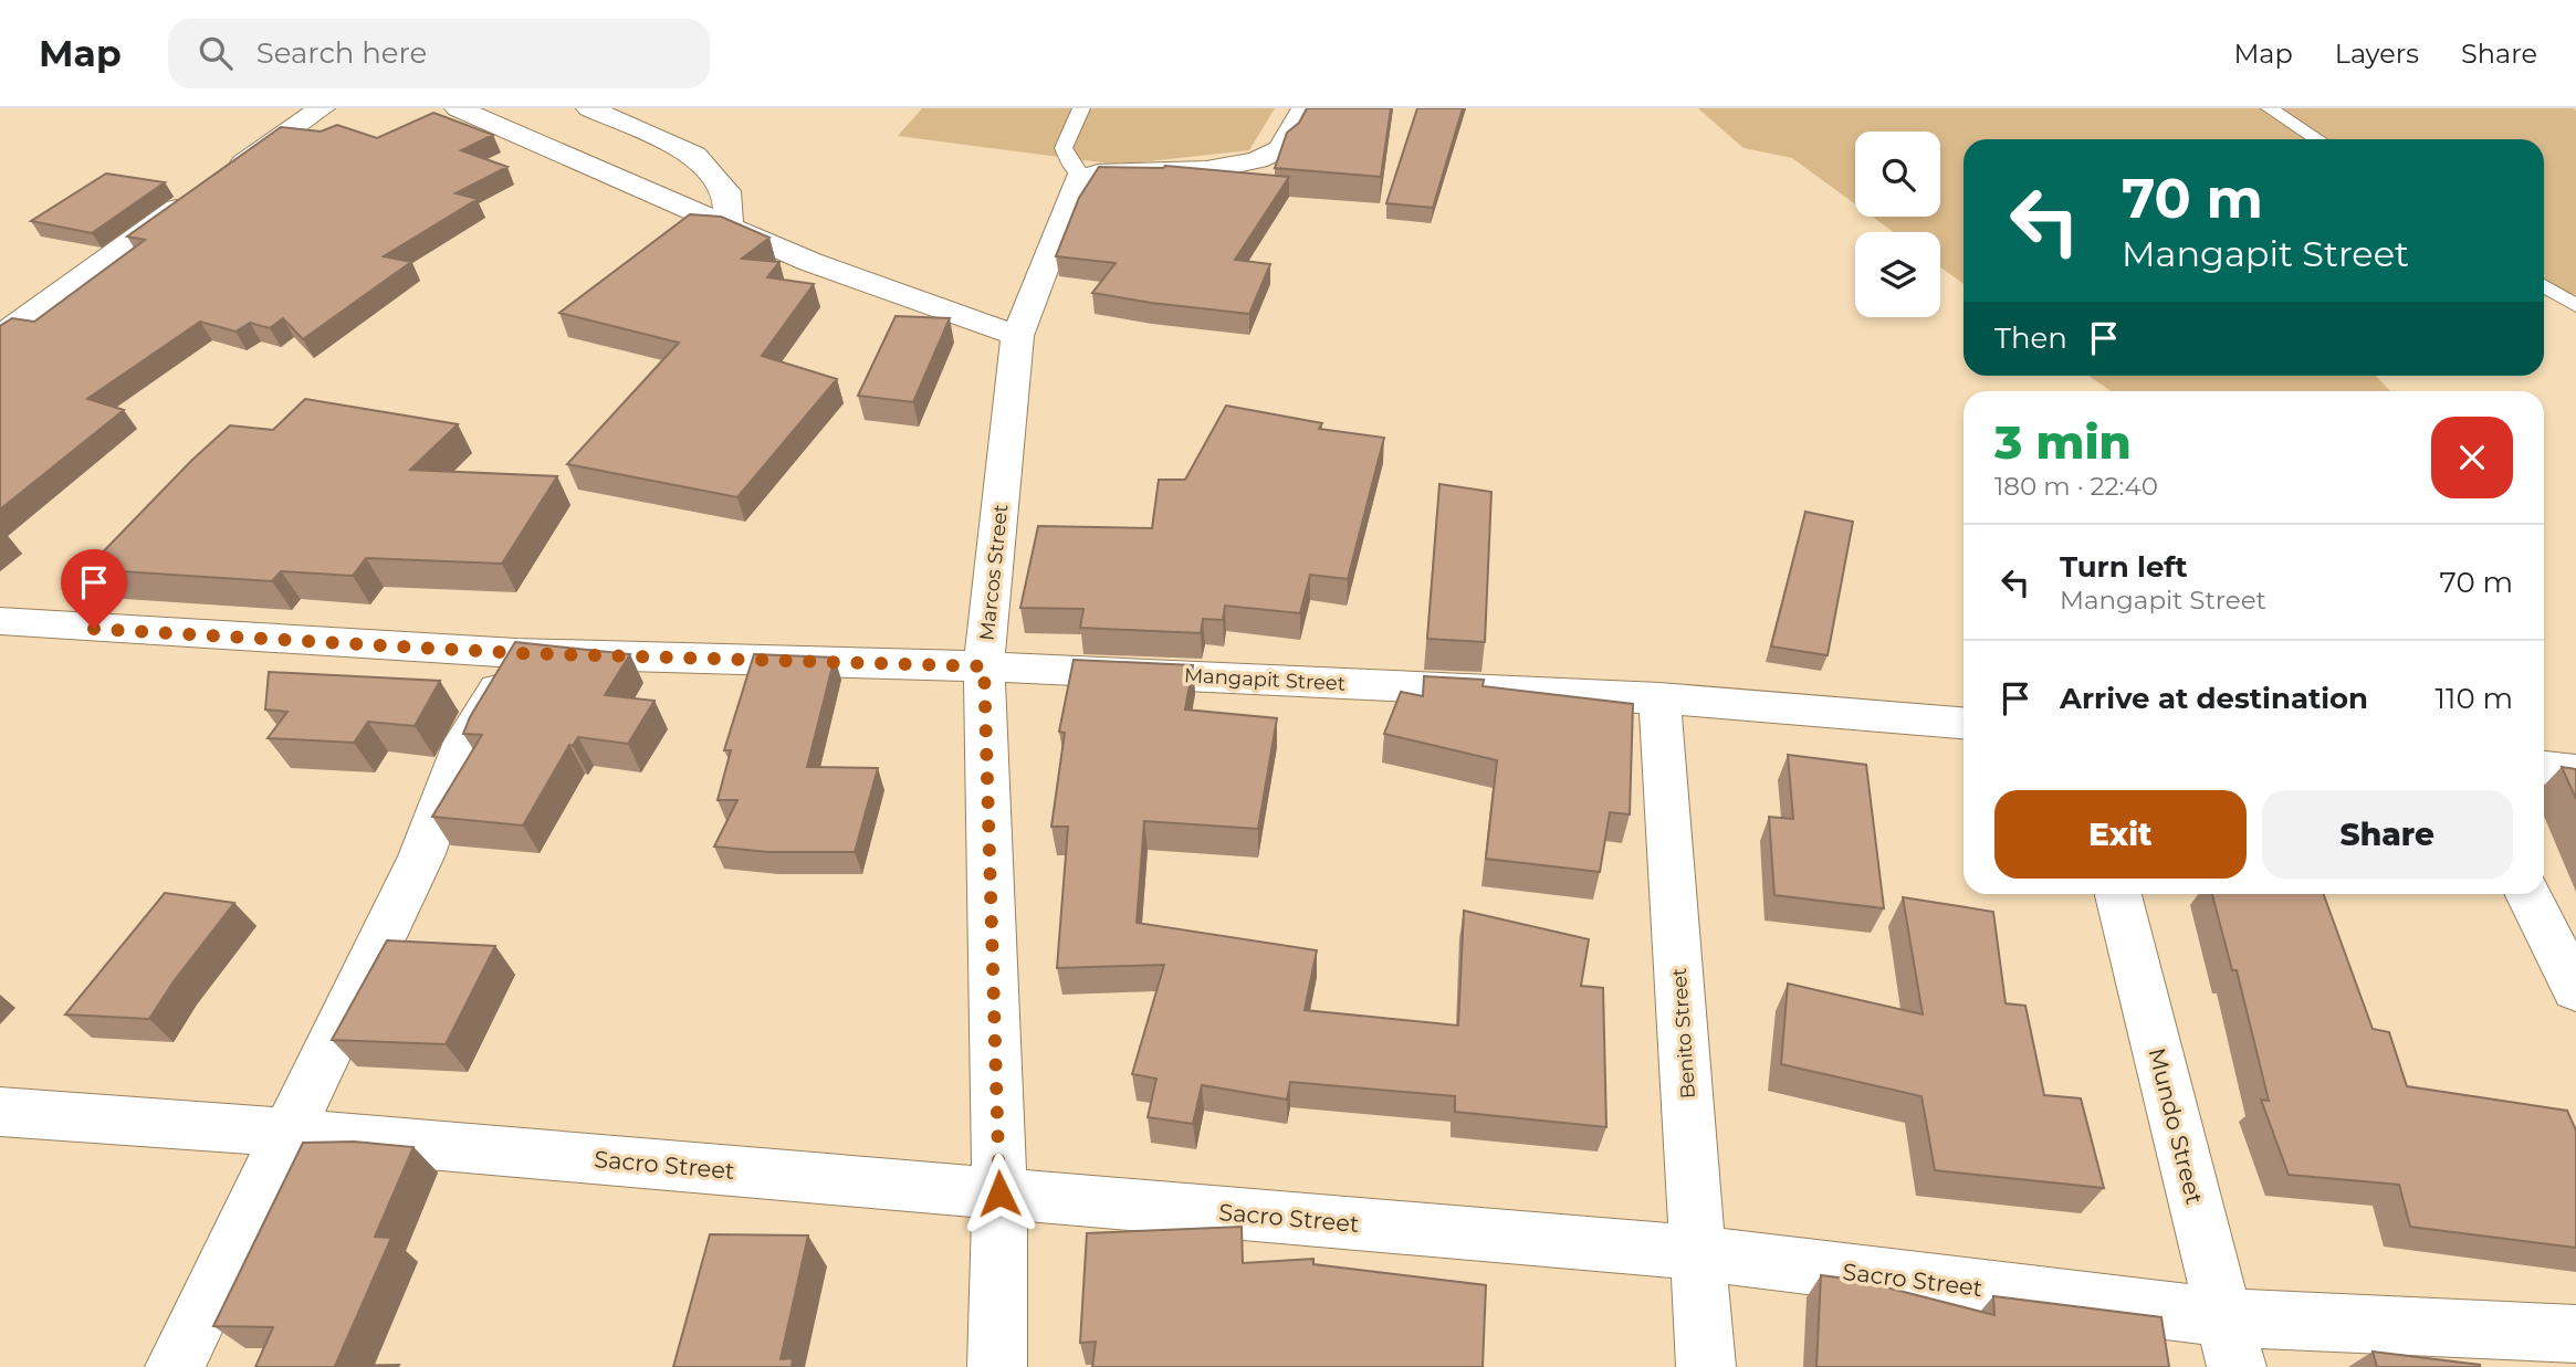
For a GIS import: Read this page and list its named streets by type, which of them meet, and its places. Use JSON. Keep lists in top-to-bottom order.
{
  "streets": {
    "street": [
      "Marcos Street",
      "Mangapit Street",
      "Benito Street",
      "Mundo Street",
      "Sacro Street"
    ]
  },
  "crossings": [
    ["Marcos Street", "Mangapit Street"],
    ["Marcos Street", "Sacro Street"],
    ["Mangapit Street", "Benito Street"],
    ["Benito Street", "Sacro Street"],
    ["Mundo Street", "Sacro Street"]
  ],
  "page": {
    "header": "Map",
    "search": "Search here",
    "nav": ["Map", "Layers", "Share"],
    "turn": ["70 m", "Mangapit Street"],
    "then": "Then",
    "heading": ["3 min", "180 m · 22:40"],
    "list": [
      {
        "name": "Turn left",
        "note": "Mangapit Street",
        "value": "70 m"
      },
      {
        "name": "Arrive at destination",
        "value": "110 m"
      }
    ],
    "buttons": ["Exit", "Share"]
  }
}
